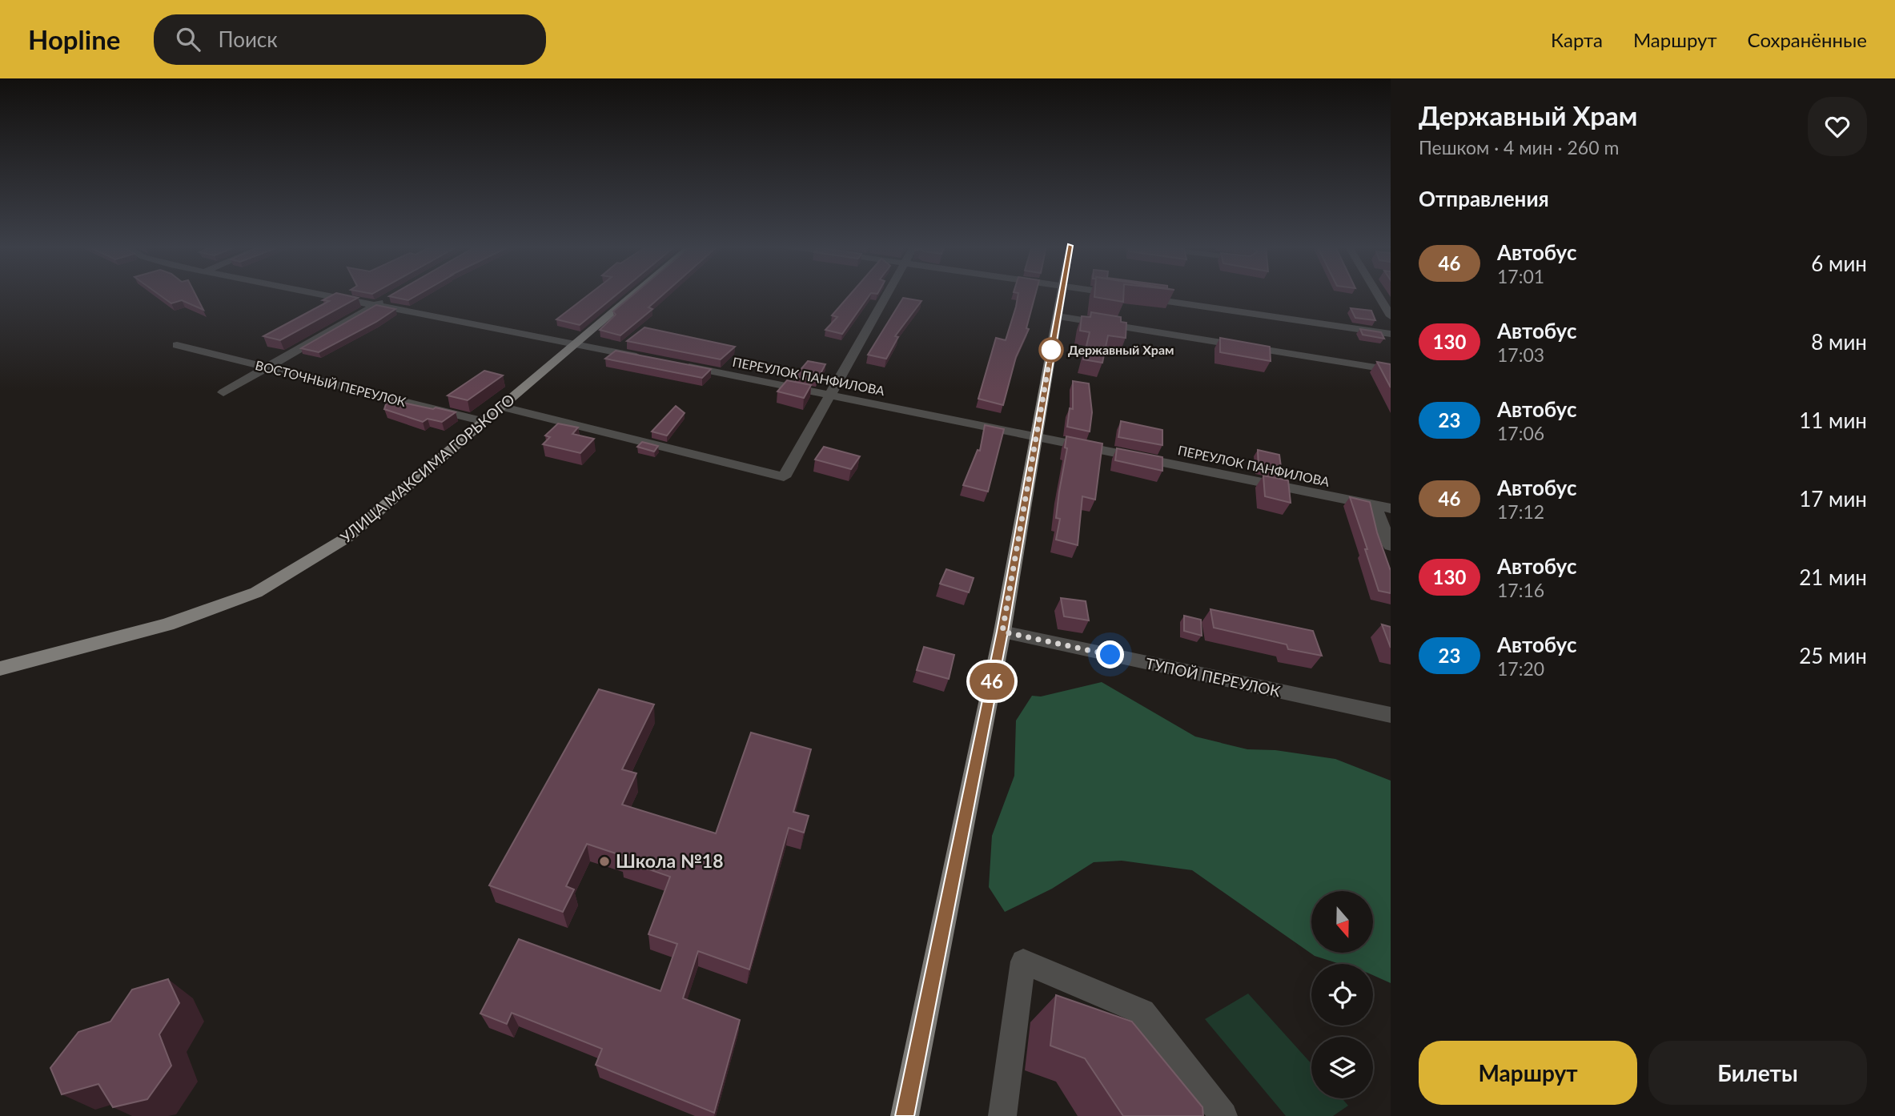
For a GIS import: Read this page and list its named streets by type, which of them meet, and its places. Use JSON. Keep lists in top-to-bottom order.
{
  "streets": {
    "main road": ["УЛИЦА МАКСИМА ГОРЬКОГО"],
    "street": ["ПЕРЕУЛОК ПАНФИЛОВА", "ВОСТОЧНЫЙ ПЕРЕУЛОК", "ТУПОЙ ПЕРЕУЛОК"]
  },
  "crossings": [
    ["ВОСТОЧНЫЙ ПЕРЕУЛОК", "УЛИЦА МАКСИМА ГОРЬКОГО"]
  ],
  "places": ["Державный Храм", "Школа №18"],
  "lines": ["bus line 46"],
  "north": "bottom",
  "page": {
    "header": "Hopline",
    "search": "Поиск",
    "nav": ["Карта", "Маршрут", "Сохранённые"],
    "on_map": "46",
    "heading": [
      ["Державный Храм", "Пешком · 4 мин · 260 m"],
      "Отправления"
    ],
    "list": [
      {
        "mark": "46",
        "name": "Автобус",
        "note": "17:01",
        "value": "6 мин"
      },
      {
        "mark": "130",
        "name": "Автобус",
        "note": "17:03",
        "value": "8 мин"
      },
      {
        "mark": "23",
        "name": "Автобус",
        "note": "17:06",
        "value": "11 мин"
      },
      {
        "mark": "46",
        "name": "Автобус",
        "note": "17:12",
        "value": "17 мин"
      },
      {
        "mark": "130",
        "name": "Автобус",
        "note": "17:16",
        "value": "21 мин"
      },
      {
        "mark": "23",
        "name": "Автобус",
        "note": "17:20",
        "value": "25 мин"
      }
    ],
    "buttons": ["Маршрут", "Билеты"]
  }
}
